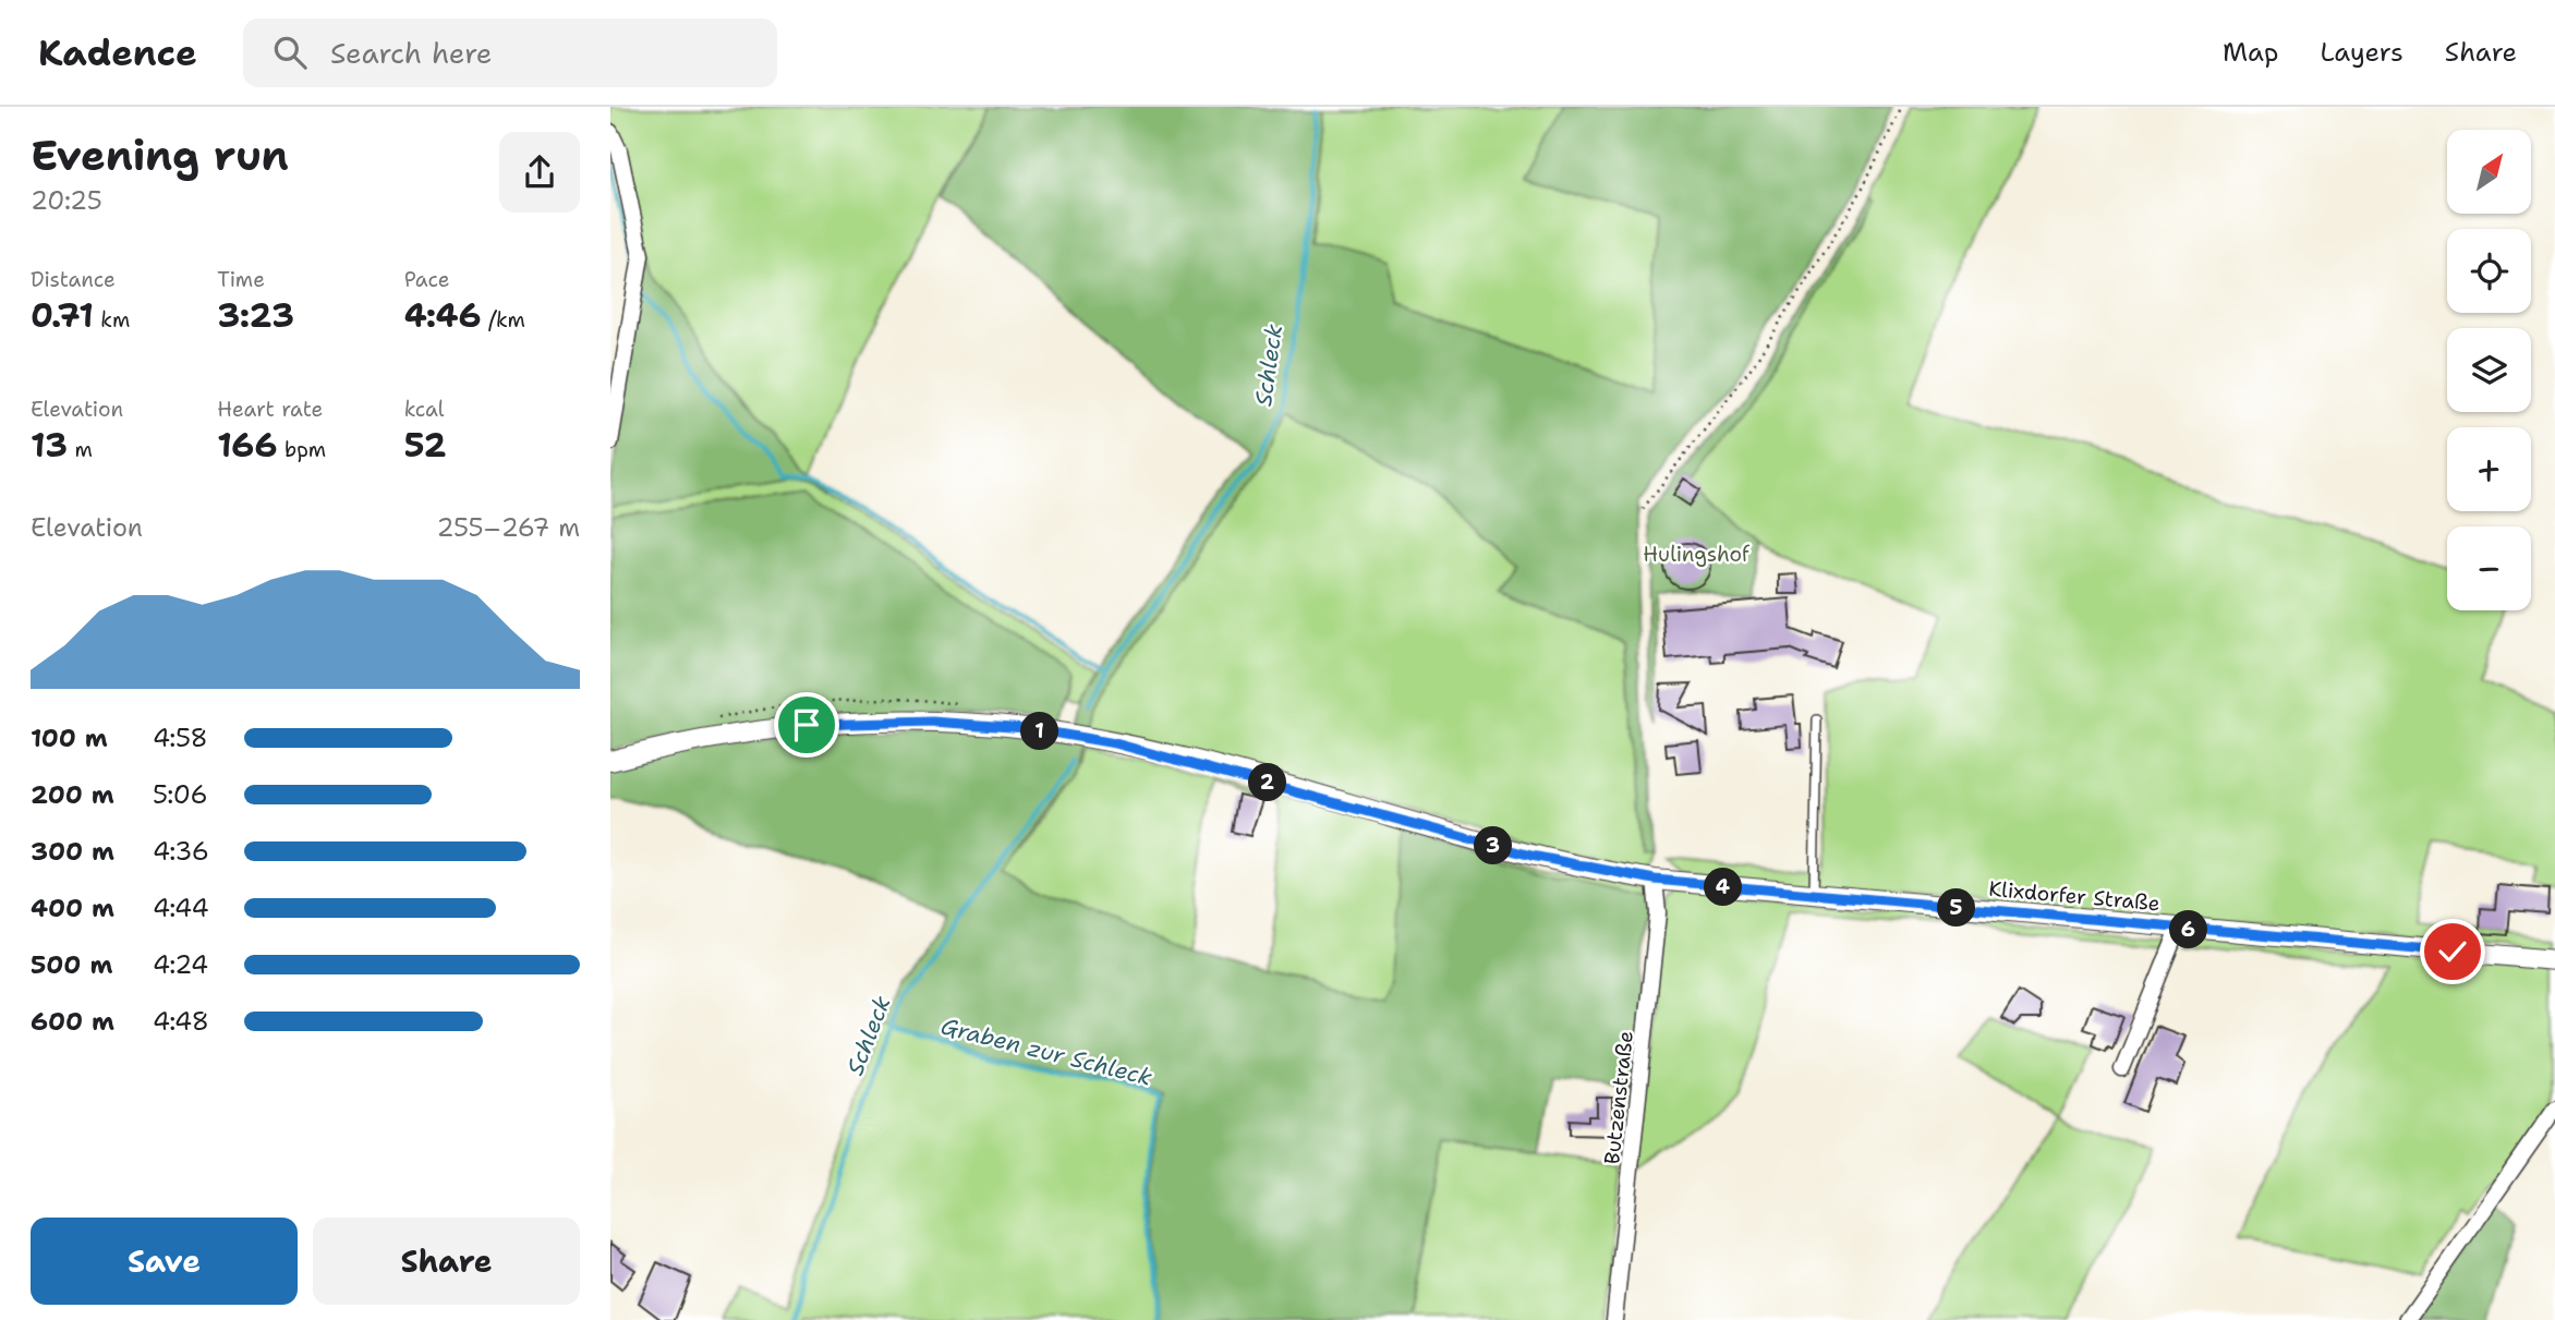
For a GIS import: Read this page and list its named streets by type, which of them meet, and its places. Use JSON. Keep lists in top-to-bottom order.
{
  "streets": {
    "street": ["Klixdorfer Straße", "Butzenstraße"]
  },
  "crossings": [
    ["Klixdorfer Straße", "Butzenstraße"]
  ],
  "water": ["Schleck", "Graben zur Schleck"],
  "parks": ["Hulingshof"],
  "north": "top right",
  "page": {
    "header": "Kadence",
    "search": "Search here",
    "nav": ["Map", "Layers", "Share"],
    "heading": ["Evening run", "20:25"],
    "map_buttons": ["+", "−"],
    "stats": [
      ["Distance", "0.71 km"],
      ["Time", "3:23"],
      ["Pace", "4:46 /km"],
      ["Elevation", "13 m"],
      ["Heart rate", "166 bpm"],
      ["kcal", "52"]
    ],
    "chart": ["Elevation", "255–267 m"],
    "list": [
      {
        "name": "100 m",
        "note": "4:58"
      },
      {
        "name": "200 m",
        "note": "5:06"
      },
      {
        "name": "300 m",
        "note": "4:36"
      },
      {
        "name": "400 m",
        "note": "4:44"
      },
      {
        "name": "500 m",
        "note": "4:24"
      },
      {
        "name": "600 m",
        "note": "4:48"
      }
    ],
    "pins": [
      "1",
      "2",
      "3",
      "4",
      "5",
      "6"
    ],
    "buttons": ["Save", "Share"]
  }
}
